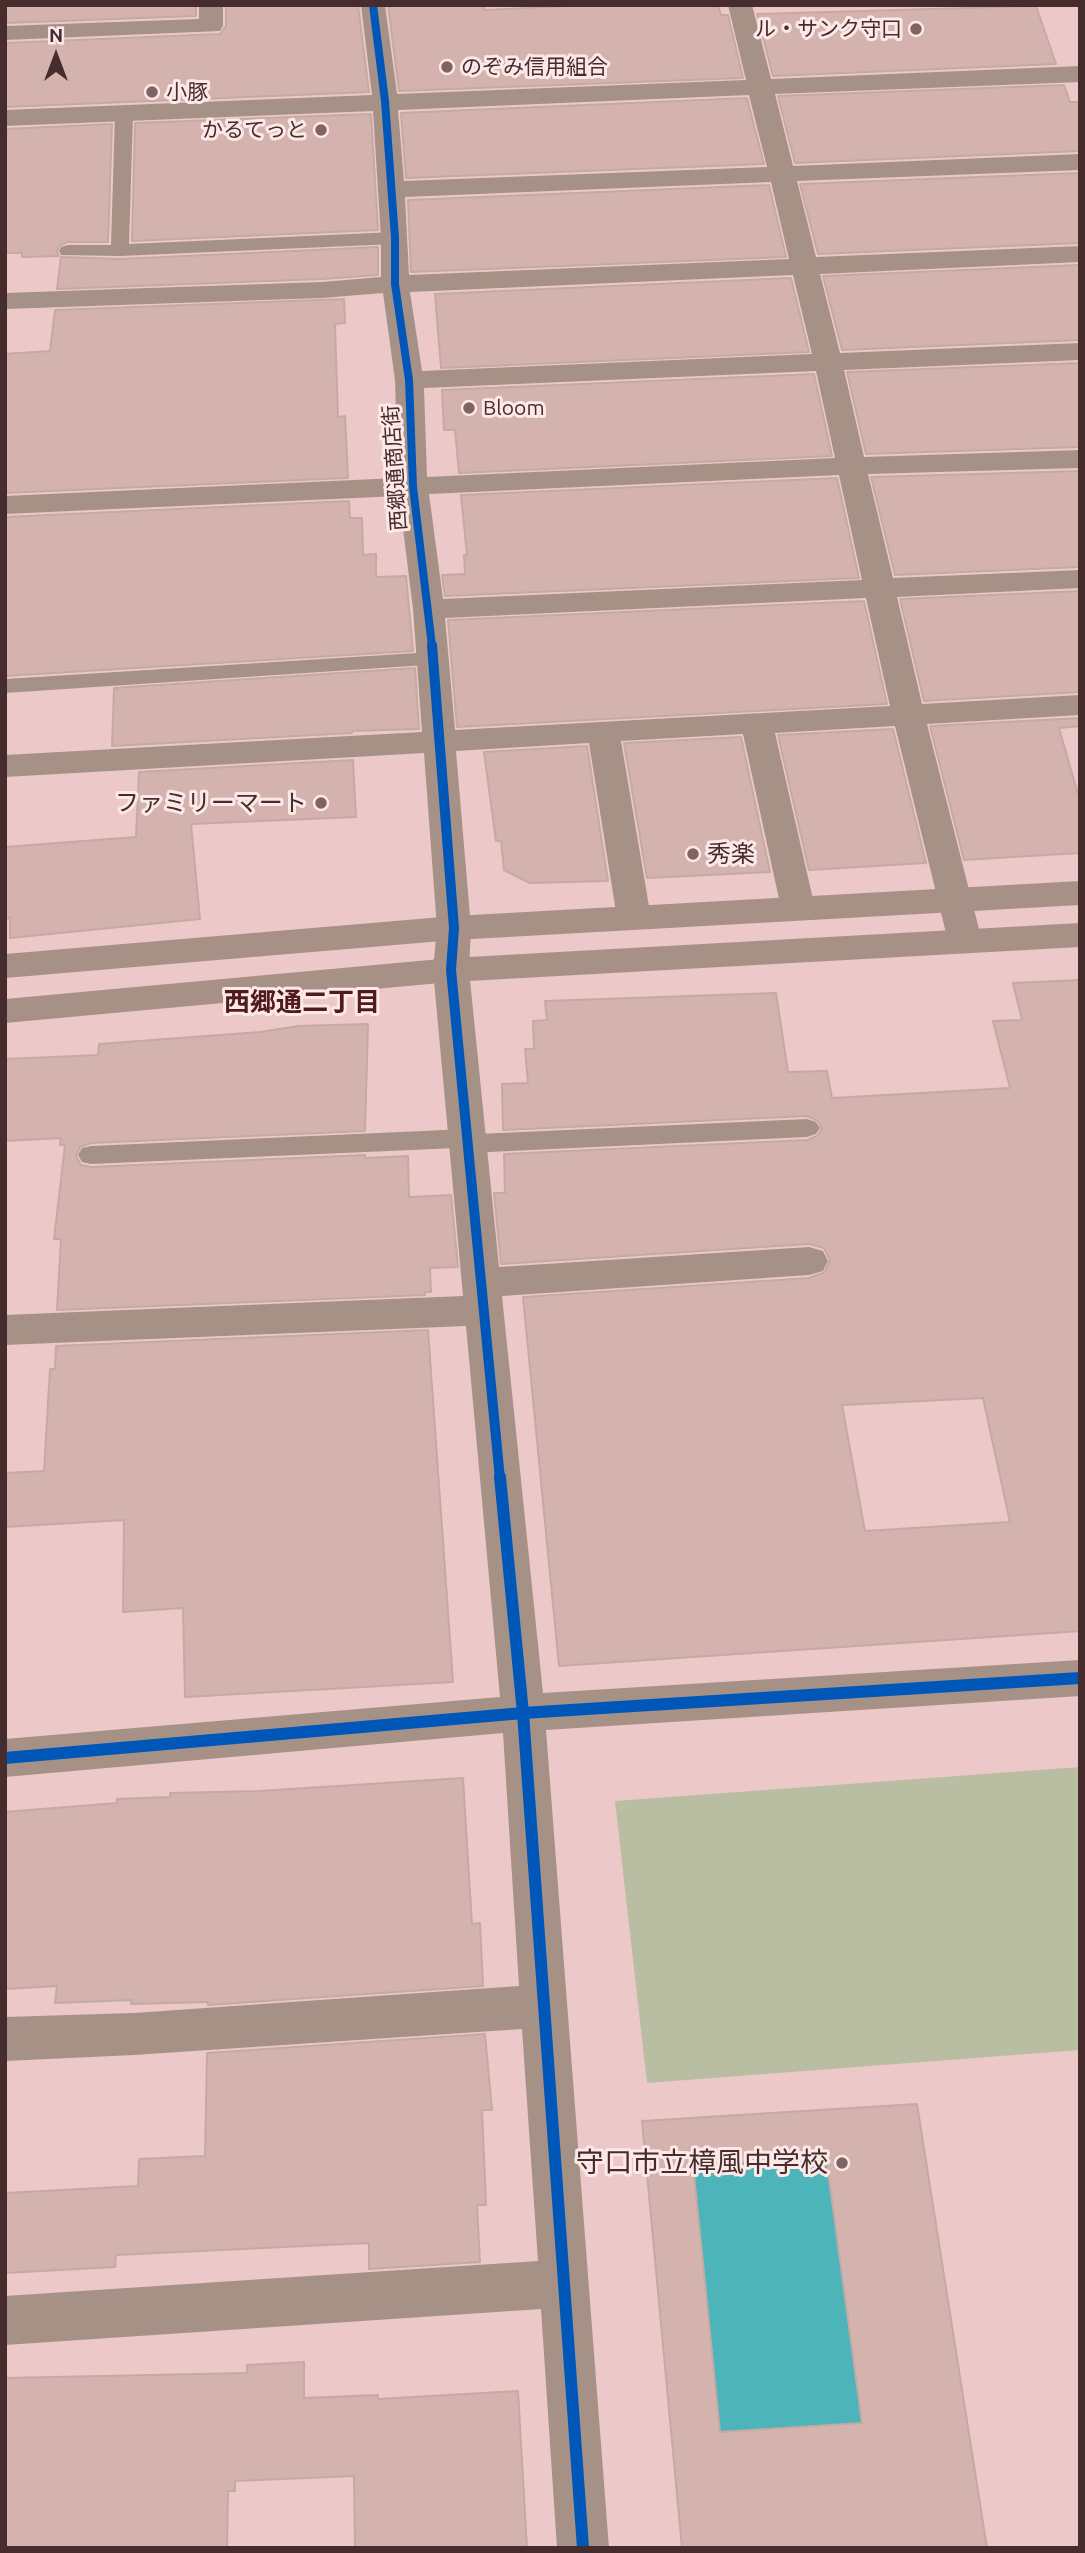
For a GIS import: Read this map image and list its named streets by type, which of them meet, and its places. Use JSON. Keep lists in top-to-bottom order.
{
  "streets": {
    "street": ["西郷通商店街"]
  },
  "districts": ["西郷通二丁目"],
  "places": [
    "ル・サンク守口",
    "のぞみ信用組合",
    "小豚",
    "かるてっと",
    "Bloom",
    "ファミリーマート",
    "秀楽",
    "守口市立樟風中学校"
  ],
  "north": "top"
}
